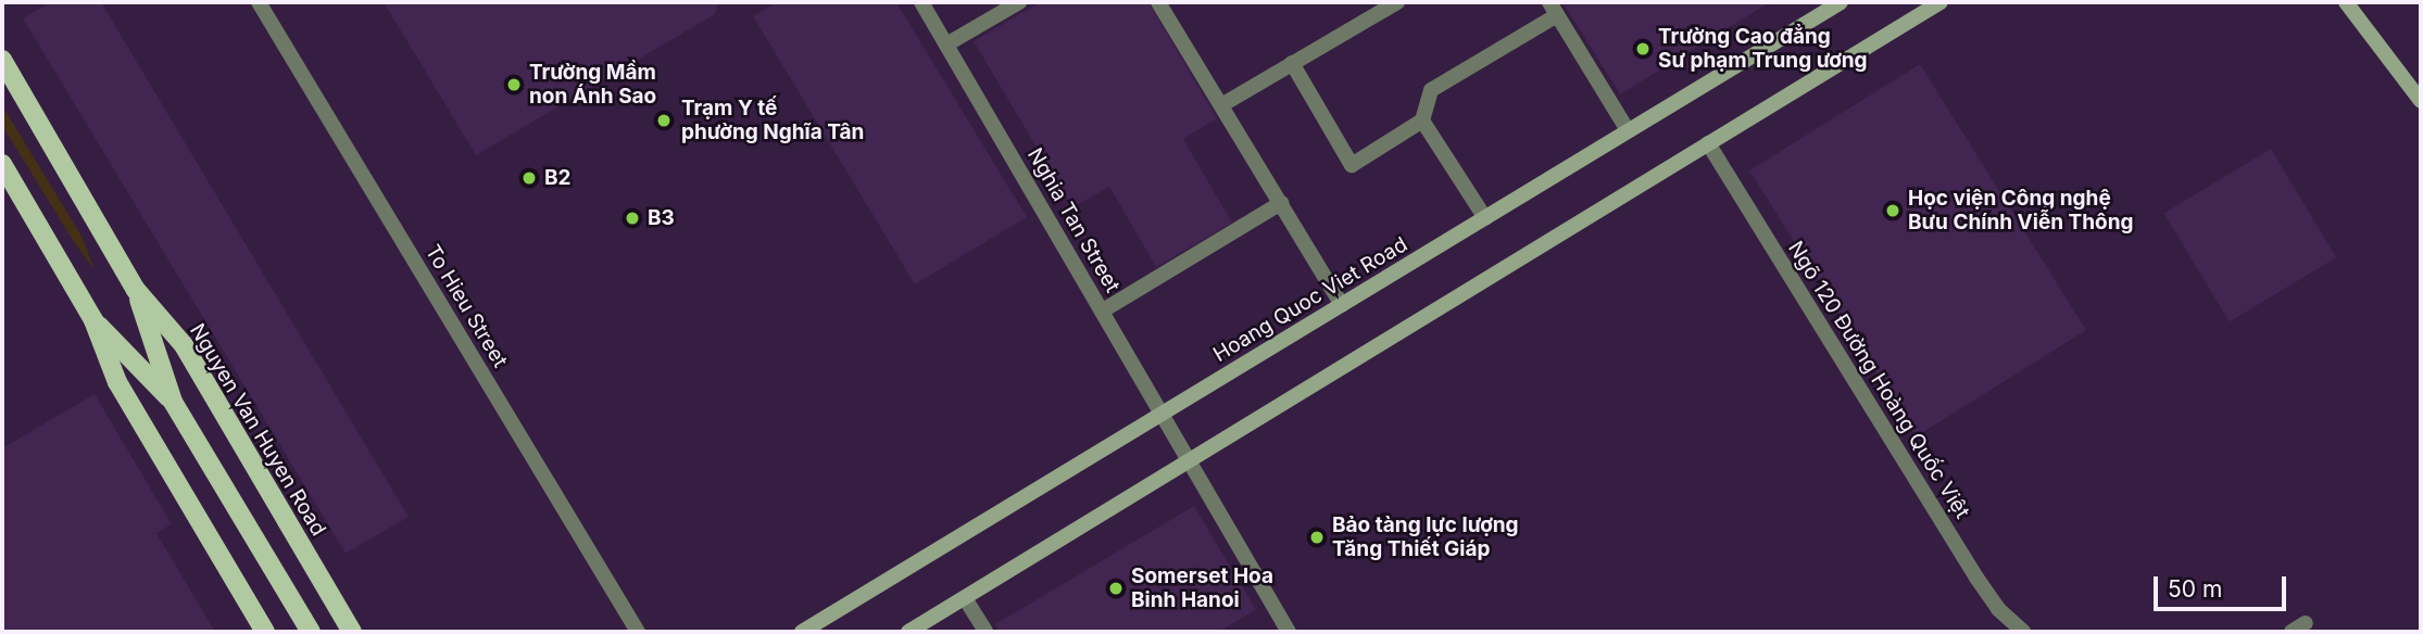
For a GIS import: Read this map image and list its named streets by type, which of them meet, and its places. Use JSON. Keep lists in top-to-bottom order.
{
  "streets": {
    "main road": ["Hoang Quoc Viet Road", "Nguyen Van Huyen Road"],
    "street": ["Nghia Tan Street", "To Hieu Street", "Ngõ 120 Đường Hoàng Quốc Việt"]
  },
  "crossings": [
    ["Nghia Tan Street", "Hoang Quoc Viet Road"]
  ],
  "places": [
    "Trường Cao đẳng Sư phạm Trung ương",
    "Trường Mầm non Ánh Sao",
    "Trạm Y tế phường Nghĩa Tân",
    "B2",
    "Học viện Công nghệ Bưu Chính Viễn Thông",
    "B3",
    "Bảo tàng lực lượng Tăng Thiết Giáp",
    "Somerset Hoa Binh Hanoi"
  ],
  "scale_bar": "50 m"
}
